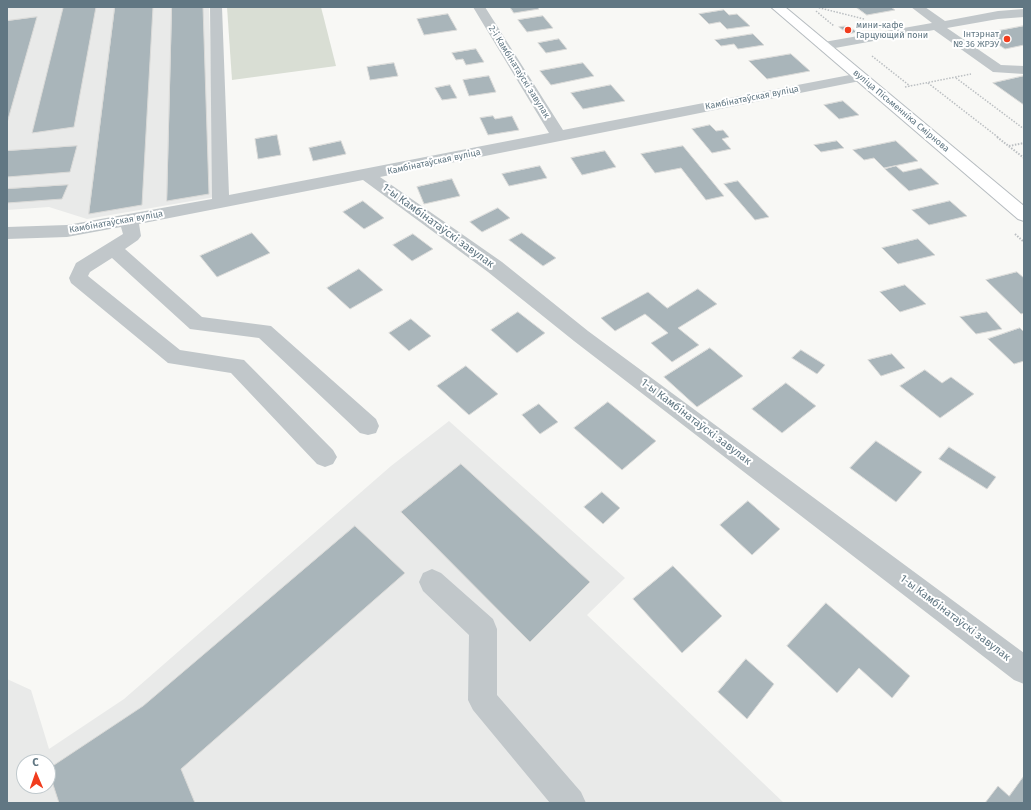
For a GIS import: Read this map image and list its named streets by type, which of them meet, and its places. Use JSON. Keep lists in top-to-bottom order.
{
  "streets": {
    "main road": ["вуліца Пісьменніка Смірнова"],
    "street": ["2-і Камбінатаўскі завулак", "Камбінатаўская вуліца", "1-ы Камбінатаўскі завулак"]
  },
  "crossings": [
    ["2-і Камбінатаўскі завулак", "Камбінатаўская вуліца"],
    ["Камбінатаўская вуліца", "вуліца Пісьменніка Смірнова"],
    ["Камбінатаўская вуліца", "1-ы Камбінатаўскі завулак"]
  ],
  "places": ["мини-кафе Гарцующий пони", "Інтэрнат № 36 ЖРЭУ"],
  "north": "top"
}
